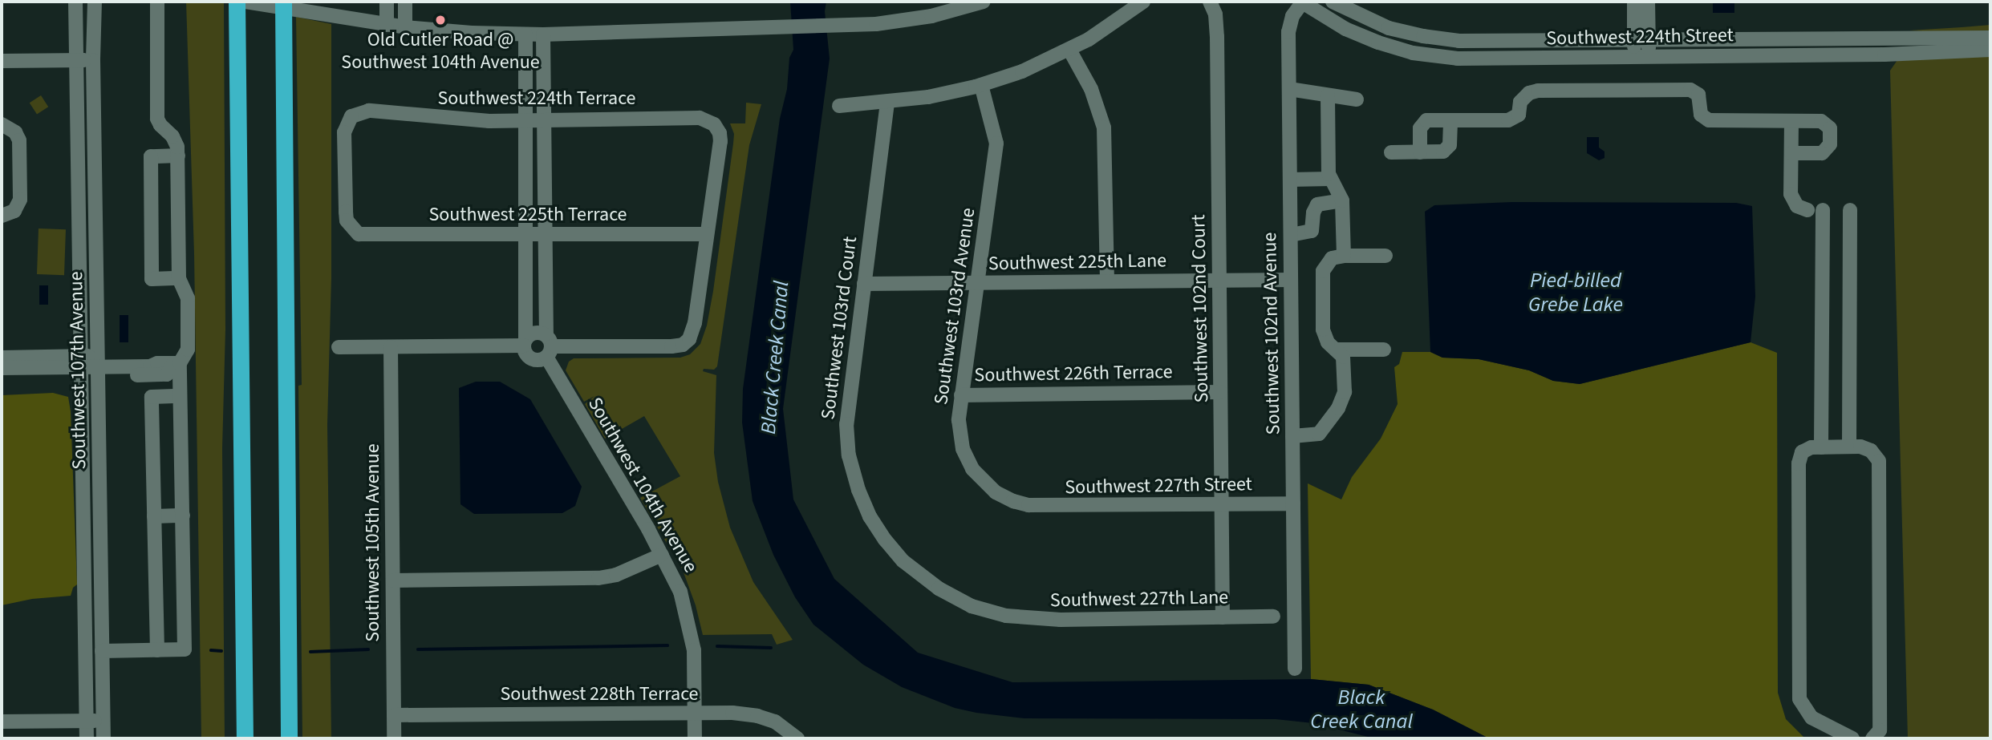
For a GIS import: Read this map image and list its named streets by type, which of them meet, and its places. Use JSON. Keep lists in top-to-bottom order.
{
  "streets": {
    "street": [
      "Southwest 224th Street",
      "Southwest 224th Terrace",
      "Southwest 225th Terrace",
      "Southwest 225th Lane",
      "Southwest 103rd Avenue",
      "Southwest 102nd Court",
      "Southwest 103rd Court",
      "Southwest 102nd Avenue",
      "Southwest 107th Avenue",
      "Southwest 226th Terrace",
      "Southwest 104th Avenue",
      "Southwest 227th Street",
      "Southwest 105th Avenue",
      "Southwest 227th Lane",
      "Southwest 228th Terrace"
    ]
  },
  "crossings": [
    ["Southwest 224th Street", "Southwest 102nd Avenue"],
    ["Southwest 224th Terrace", "Southwest 225th Terrace"],
    ["Southwest 225th Lane", "Southwest 103rd Avenue"],
    ["Southwest 225th Lane", "Southwest 102nd Court"],
    ["Southwest 225th Lane", "Southwest 103rd Court"],
    ["Southwest 225th Lane", "Southwest 102nd Avenue"],
    ["Southwest 103rd Avenue", "Southwest 226th Terrace"],
    ["Southwest 103rd Avenue", "Southwest 227th Street"],
    ["Southwest 102nd Court", "Southwest 226th Terrace"],
    ["Southwest 102nd Court", "Southwest 227th Street"],
    ["Southwest 102nd Court", "Southwest 227th Lane"],
    ["Southwest 103rd Court", "Southwest 227th Lane"],
    ["Southwest 102nd Avenue", "Southwest 227th Street"],
    ["Southwest 104th Avenue", "Southwest 228th Terrace"],
    ["Southwest 105th Avenue", "Southwest 228th Terrace"]
  ],
  "water": ["Pied-billed Grebe Lake", "Black Creek Canal"],
  "places": ["Old Cutler Road @ Southwest 104th Avenue"]
}
